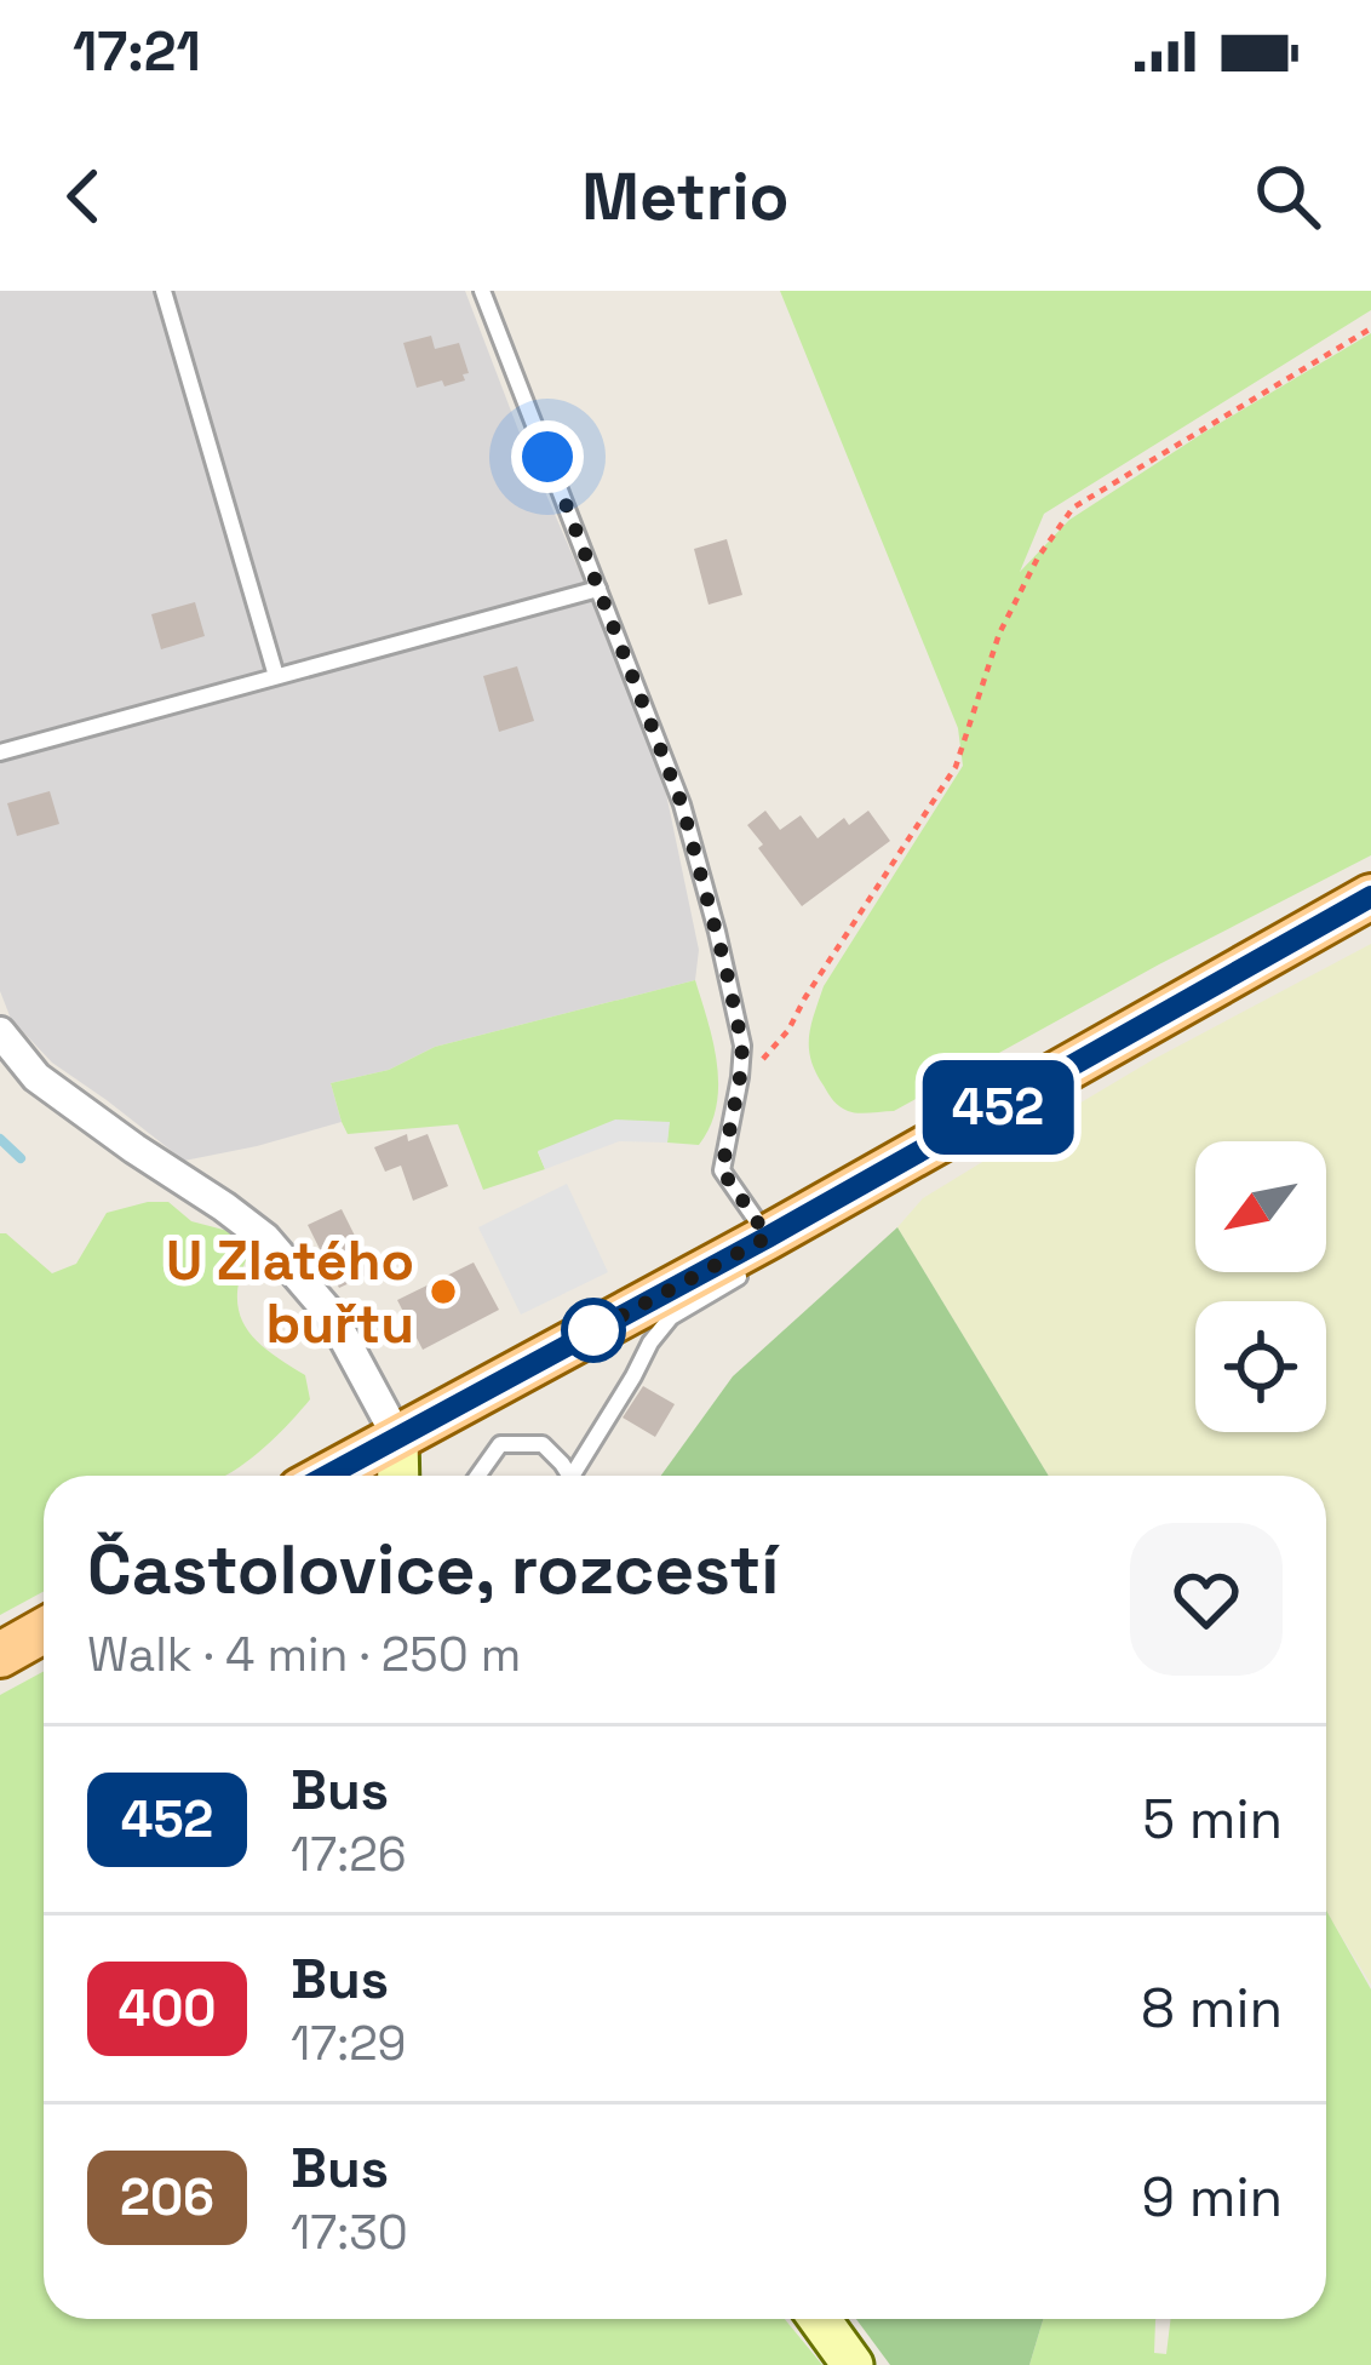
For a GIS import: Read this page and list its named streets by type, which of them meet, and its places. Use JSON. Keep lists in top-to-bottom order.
{
  "places": ["U Zlatého buřtu"],
  "lines": ["bus line 452"],
  "north": "bottom left",
  "page": {
    "status": "17:21",
    "header": "Metrio",
    "on_map": "452",
    "heading": ["Častolovice, rozcestí", "Walk · 4 min · 250 m"],
    "list": [
      {
        "mark": "452",
        "name": "Bus",
        "note": "17:26",
        "value": "5 min"
      },
      {
        "mark": "400",
        "name": "Bus",
        "note": "17:29",
        "value": "8 min"
      },
      {
        "mark": "206",
        "name": "Bus",
        "note": "17:30",
        "value": "9 min"
      }
    ]
  }
}
